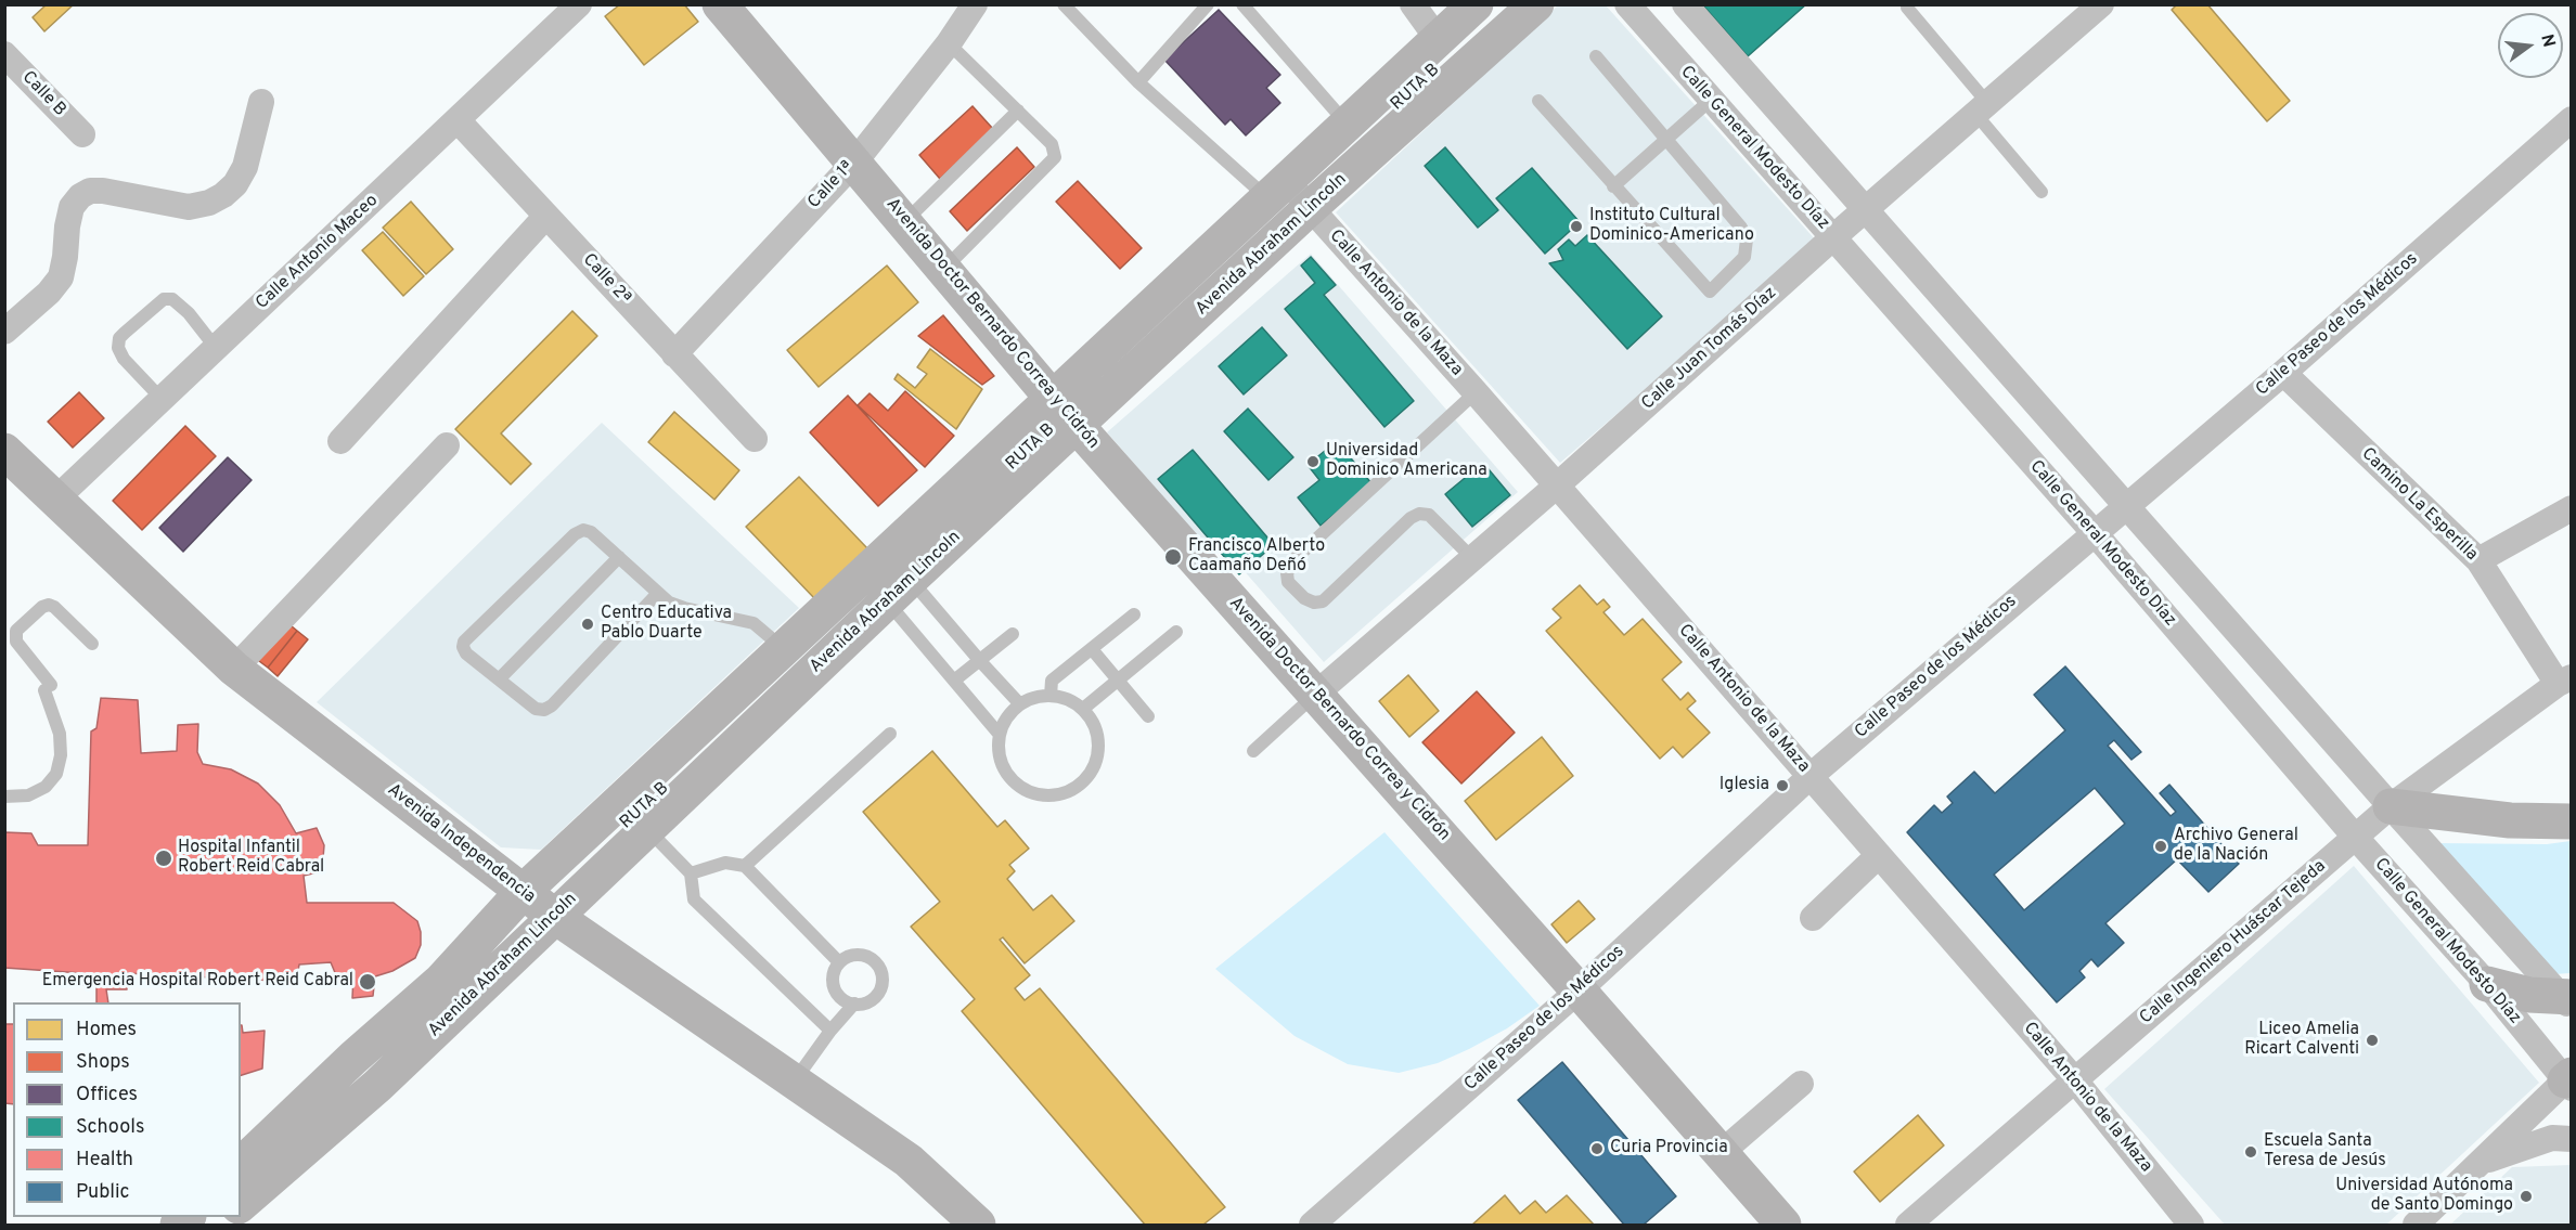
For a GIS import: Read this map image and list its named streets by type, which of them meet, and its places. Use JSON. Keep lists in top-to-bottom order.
{
  "streets": {
    "main road": ["Avenida Abraham Lincoln", "Avenida Doctor Bernardo Correa y Cidrón", "Avenida Independencia"],
    "street": [
      "Calle B",
      "Calle General Modesto Díaz",
      "Calle 1ª",
      "Calle Antonio Maceo",
      "Calle 2ª",
      "Calle Antonio de la Maza",
      "Calle Paseo de los Médicos",
      "Calle Juan Tomás Díaz",
      "Camino La Esperilla",
      "Calle Ingeniero Huáscar Tejeda"
    ],
    "lane": ["RUTA B"]
  },
  "crossings": [
    ["RUTA B", "Avenida Abraham Lincoln"],
    ["RUTA B", "Avenida Independencia"],
    ["Calle General Modesto Díaz", "Calle Paseo de los Médicos"],
    ["Calle General Modesto Díaz", "Calle Juan Tomás Díaz"],
    ["Calle General Modesto Díaz", "Calle Ingeniero Huáscar Tejeda"],
    ["Calle 1ª", "Calle 2ª"],
    ["Calle 1ª", "Avenida Doctor Bernardo Correa y Cidrón"],
    ["Avenida Abraham Lincoln", "Calle Antonio de la Maza"],
    ["Avenida Abraham Lincoln", "Avenida Doctor Bernardo Correa y Cidrón"],
    ["Avenida Abraham Lincoln", "Avenida Independencia"],
    ["Calle Antonio Maceo", "Calle 2ª"],
    ["Calle Antonio Maceo", "Avenida Independencia"],
    ["Calle Antonio de la Maza", "Calle Paseo de los Médicos"],
    ["Calle Antonio de la Maza", "Calle Juan Tomás Díaz"],
    ["Calle Antonio de la Maza", "Calle Ingeniero Huáscar Tejeda"],
    ["Avenida Doctor Bernardo Correa y Cidrón", "Calle Paseo de los Médicos"],
    ["Avenida Doctor Bernardo Correa y Cidrón", "Calle Juan Tomás Díaz"],
    ["Calle Paseo de los Médicos", "Camino La Esperilla"],
    ["Camino La Esperilla", "Calle Ingeniero Huáscar Tejeda"]
  ],
  "places": [
    "Instituto Cultural Dominico-Americano",
    "Universidad Dominico Americana",
    "Francisco Alberto Caamaño Deñó",
    "Centro Educativa Pablo Duarte",
    "Iglesia",
    "Archivo General de la Nación",
    "Hospital Infantil Robert Reid Cabral",
    "Emergencia Hospital Robert Reid Cabral",
    "Liceo Amelia Ricart Calventi",
    "Curia Provincia",
    "Escuela Santa Teresa de Jesús",
    "Universidad Autónoma de Santo Domingo"
  ],
  "legend": [
    "Homes",
    "Shops",
    "Offices",
    "Schools",
    "Health",
    "Public"
  ],
  "north": "right"
}
